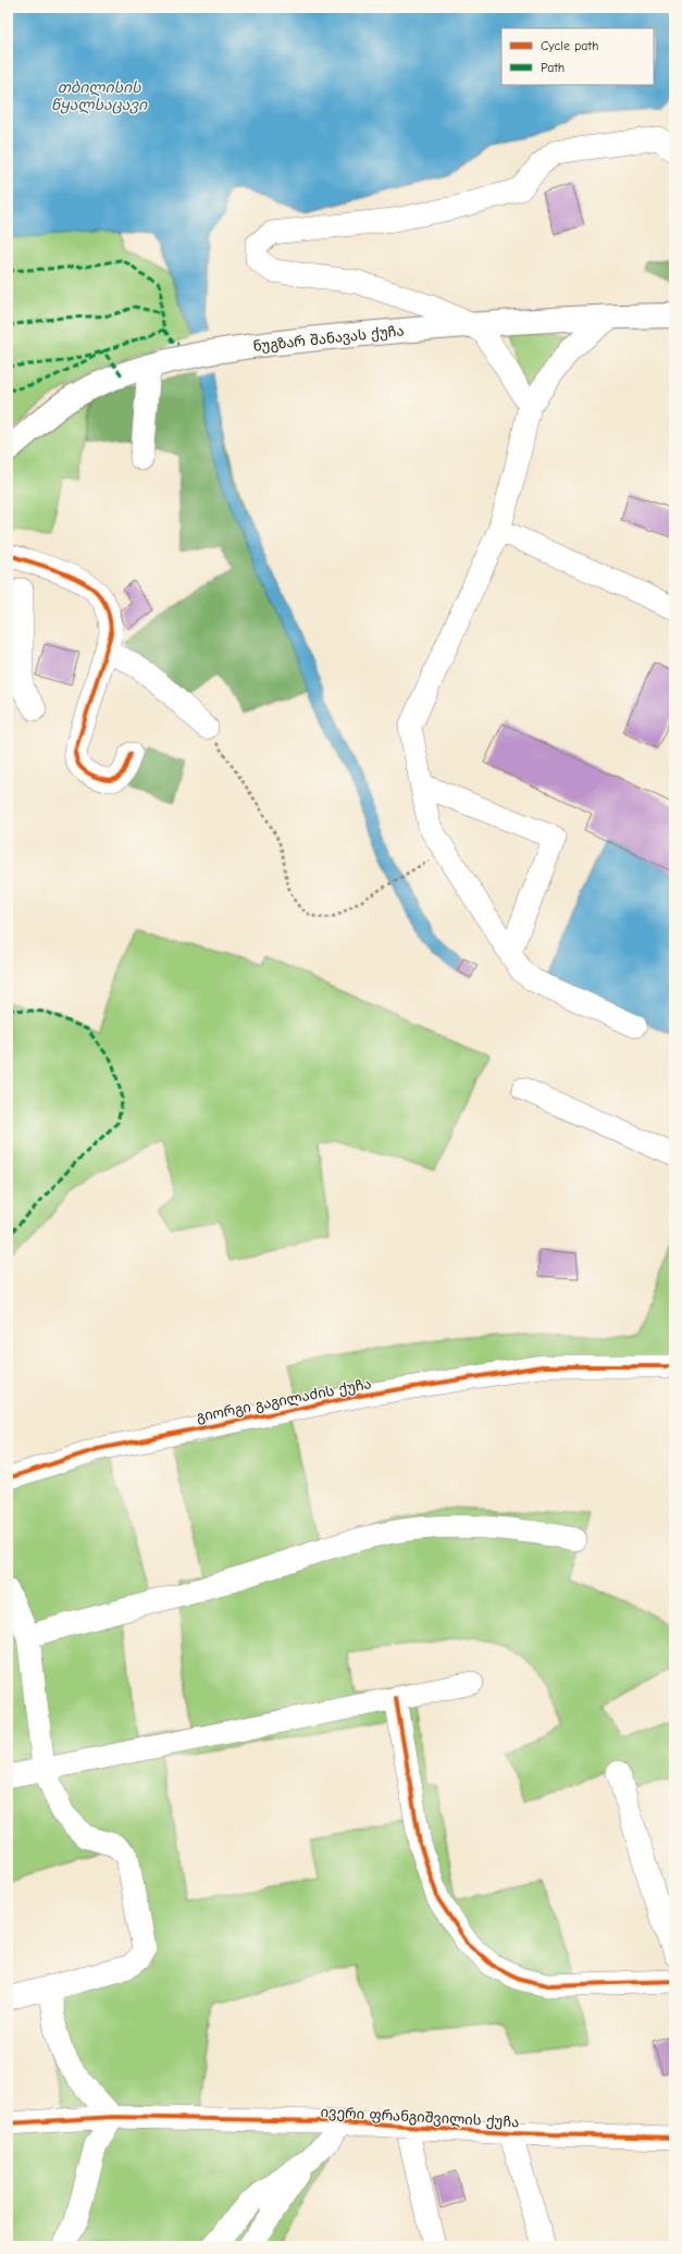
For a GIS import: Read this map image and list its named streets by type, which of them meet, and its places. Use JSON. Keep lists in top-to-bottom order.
{
  "streets": {
    "main road": ["ნუგზარ შანავას ქუჩა"],
    "street": ["გიორგი გაგილაძის ქუჩა", "ივერი ფრანგიშვილის ქუჩა"]
  },
  "water": ["თბილისის წყალსაცავი"],
  "legend": ["Cycle path", "Path"]
}
